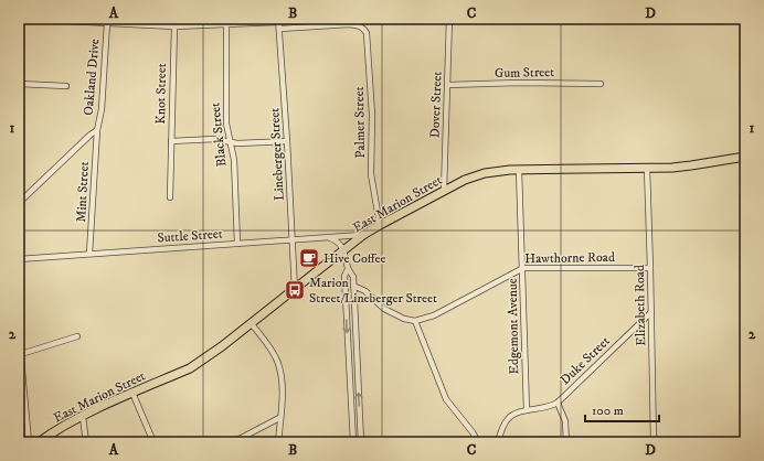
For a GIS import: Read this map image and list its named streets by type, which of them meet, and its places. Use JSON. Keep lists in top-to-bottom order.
{
  "streets": {
    "main road": ["East Marion Street"],
    "street": [
      "Gum Street",
      "Oakland Drive",
      "Knot Street",
      "Dover Street",
      "Palmer Street",
      "Black Street",
      "Lineberger Street",
      "Mint Street",
      "Suttle Street",
      "Hawthorne Road",
      "Elizabeth Road",
      "Edgemont Avenue",
      "Duke Street"
    ]
  },
  "crossings": [
    ["Gum Street", "Dover Street"],
    ["Oakland Drive", "Mint Street"],
    ["Dover Street", "East Marion Street"],
    ["Palmer Street", "Lineberger Street"],
    ["Palmer Street", "East Marion Street"],
    ["Black Street", "Suttle Street"],
    ["Lineberger Street", "East Marion Street"],
    ["Lineberger Street", "Suttle Street"],
    ["Mint Street", "Suttle Street"],
    ["East Marion Street", "Suttle Street"],
    ["East Marion Street", "Elizabeth Road"],
    ["East Marion Street", "Edgemont Avenue"],
    ["Hawthorne Road", "Elizabeth Road"],
    ["Hawthorne Road", "Edgemont Avenue"],
    ["Elizabeth Road", "Duke Street"],
    ["Edgemont Avenue", "Duke Street"]
  ],
  "places": {
    "cafe": ["Hive Coffee"],
    "bus stop": ["Marion Street/Lineberger Street"]
  },
  "scale_bar": "100 m",
  "grid": {
    "columns": [
      "A",
      "B",
      "C",
      "D"
    ],
    "rows": ["1", "2"]
  }
}
